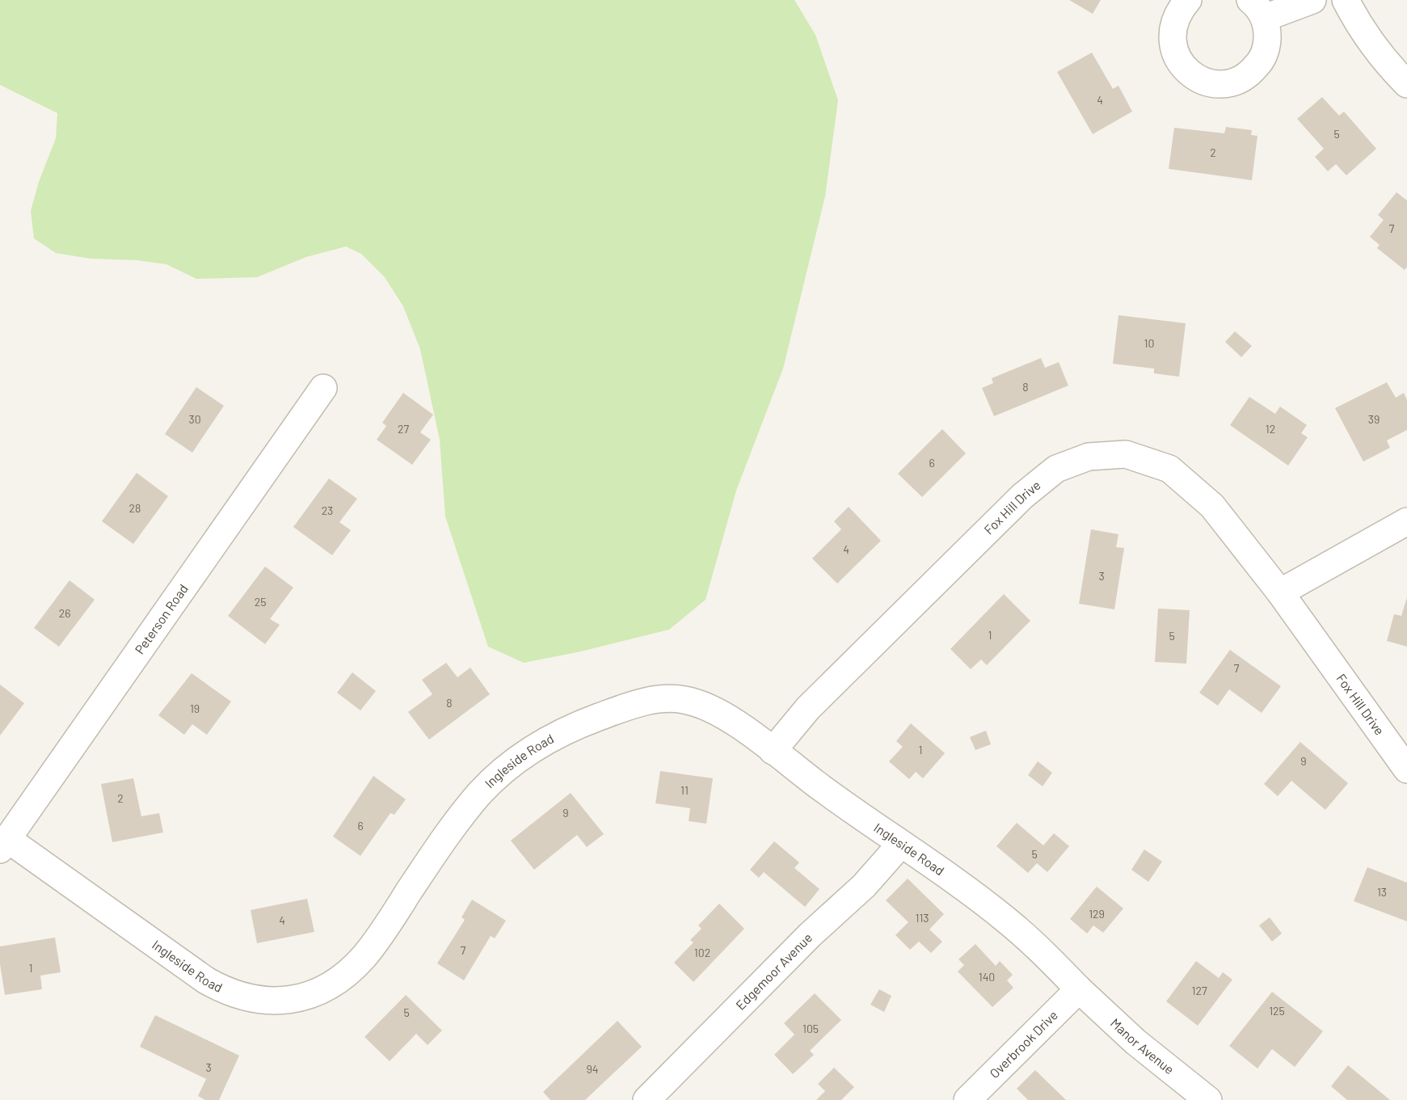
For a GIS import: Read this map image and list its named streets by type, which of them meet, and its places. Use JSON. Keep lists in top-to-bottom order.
{
  "streets": {
    "street": [
      "Fox Hill Drive",
      "Peterson Road",
      "Ingleside Road",
      "Edgemoor Avenue",
      "Overbrook Drive",
      "Manor Avenue"
    ]
  },
  "crossings": [
    ["Fox Hill Drive", "Ingleside Road"],
    ["Peterson Road", "Ingleside Road"],
    ["Ingleside Road", "Edgemoor Avenue"],
    ["Ingleside Road", "Overbrook Drive"],
    ["Ingleside Road", "Manor Avenue"],
    ["Overbrook Drive", "Manor Avenue"]
  ],
  "house_numbers": [
    "4",
    "5",
    "2",
    "7",
    "10",
    "8",
    "30",
    "39",
    "27",
    "12",
    "6",
    "28",
    "23",
    "4",
    "3",
    "25",
    "26",
    "1",
    "5",
    "7",
    "8",
    "19",
    "1",
    "9",
    "11",
    "2",
    "9",
    "6",
    "5",
    "13",
    "129",
    "113",
    "4",
    "7",
    "102",
    "1",
    "140",
    "127",
    "125",
    "5",
    "105",
    "3",
    "94"
  ]
}
